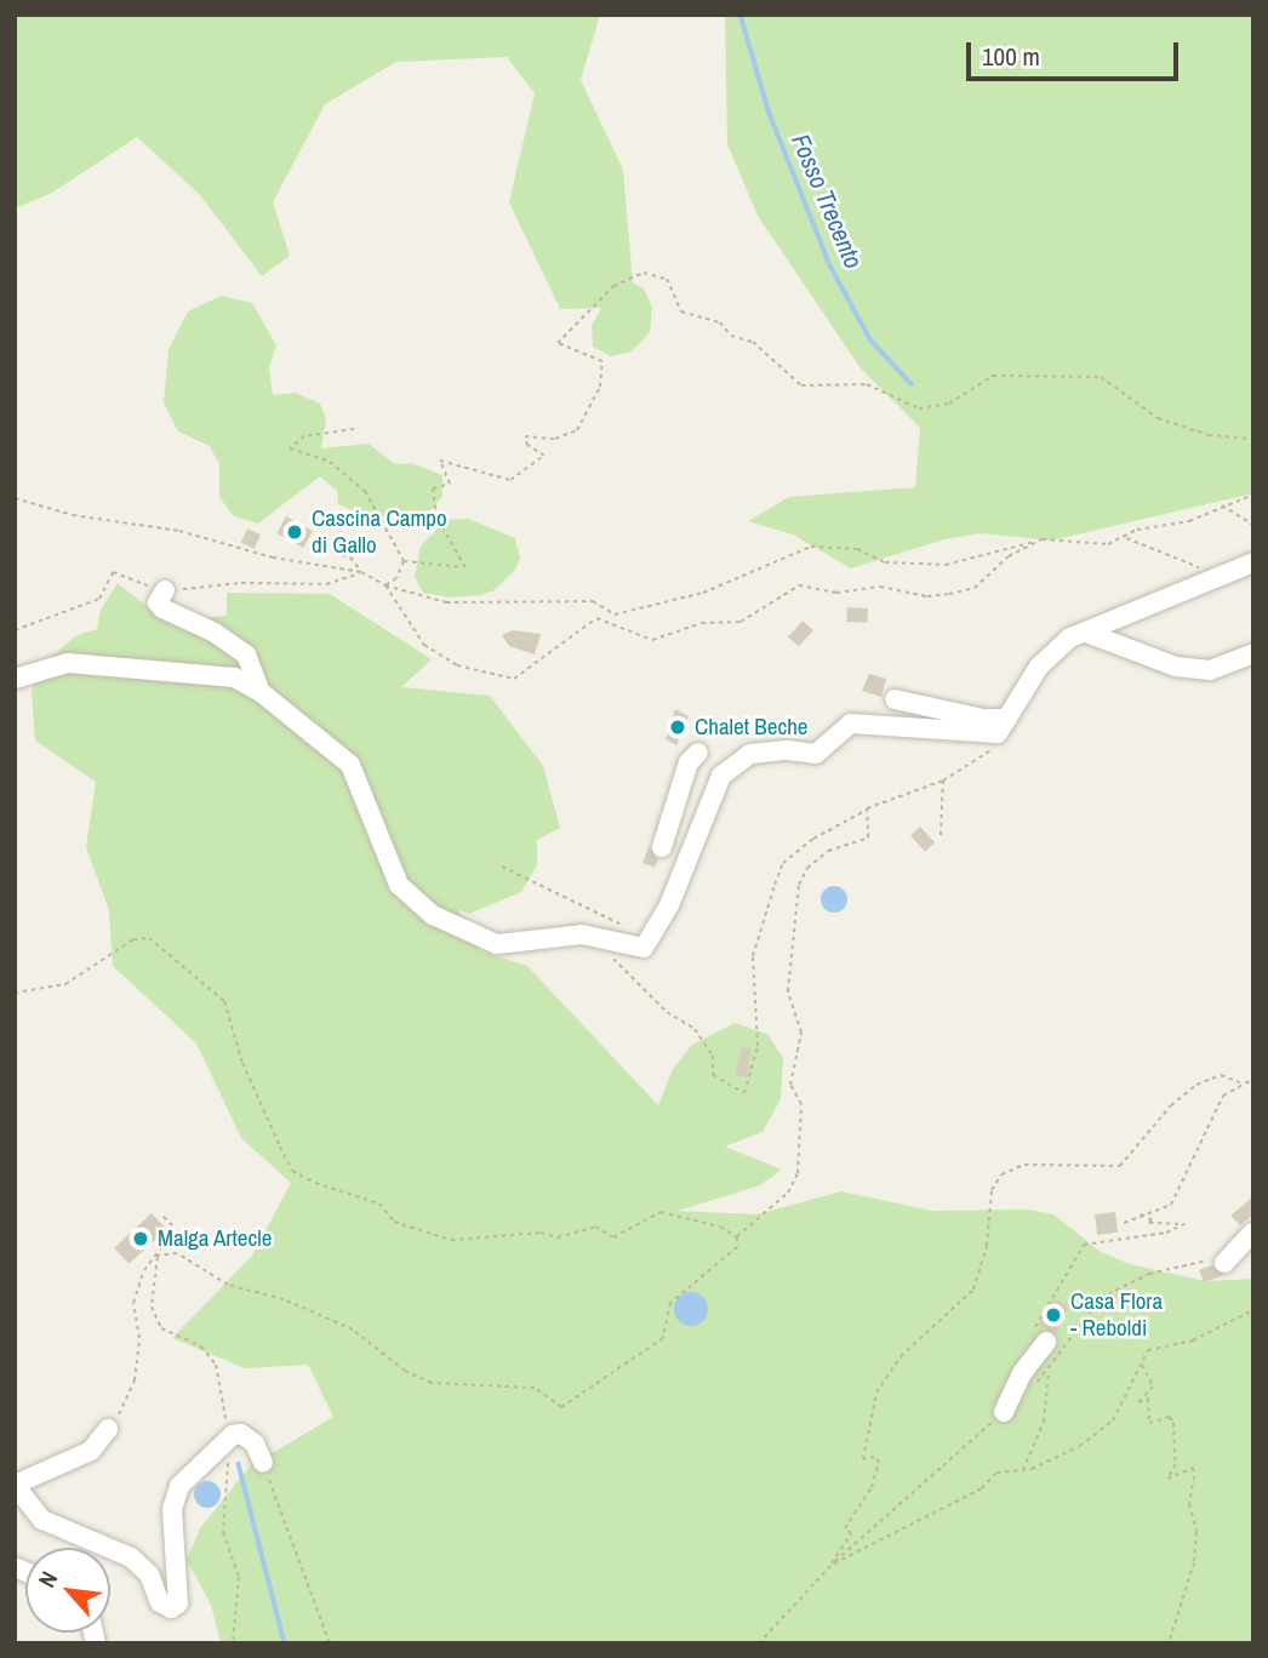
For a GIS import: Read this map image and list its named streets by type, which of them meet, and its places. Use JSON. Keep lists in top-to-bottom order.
{
  "water": ["Fosso Trecento"],
  "places": [
    "Cascina Campo di Gallo",
    "Chalet Beche",
    "Malga Artecle",
    "Casa Flora - Reboldi"
  ],
  "scale_bar": "100 m",
  "north": "top left"
}
